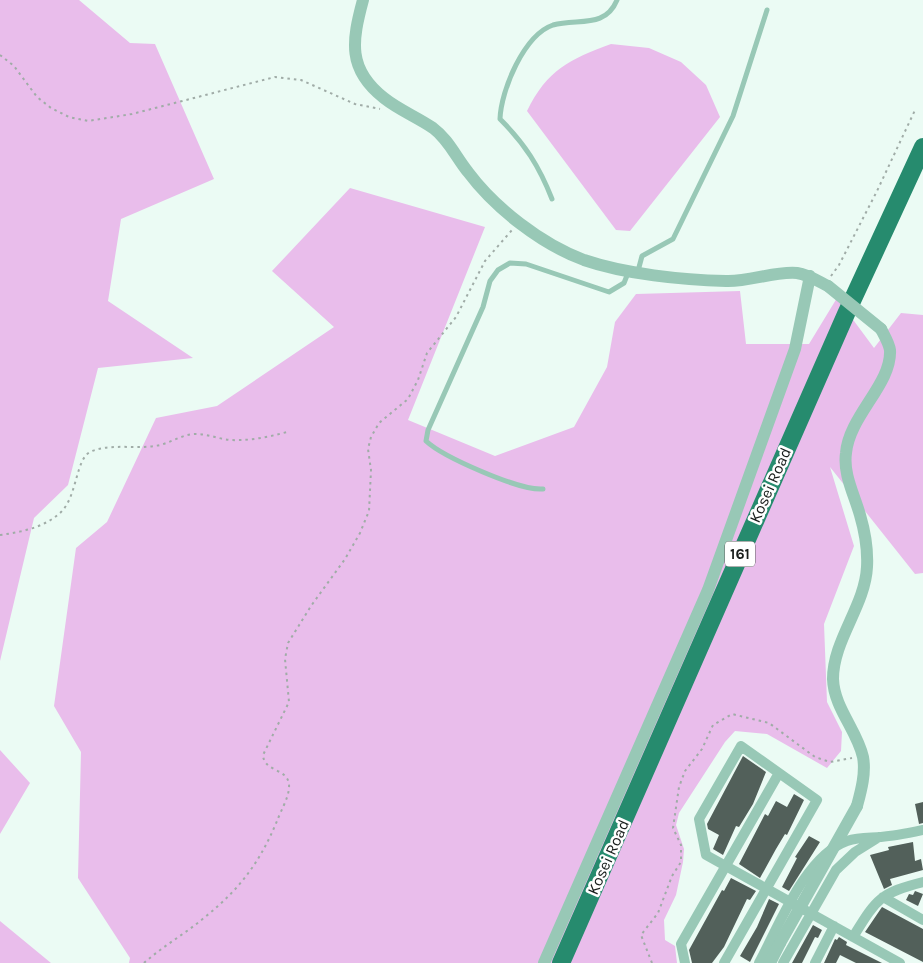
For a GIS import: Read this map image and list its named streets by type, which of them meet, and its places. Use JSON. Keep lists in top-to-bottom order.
{
  "streets": {
    "highway": ["Kosei Road", "161"]
  }
}
